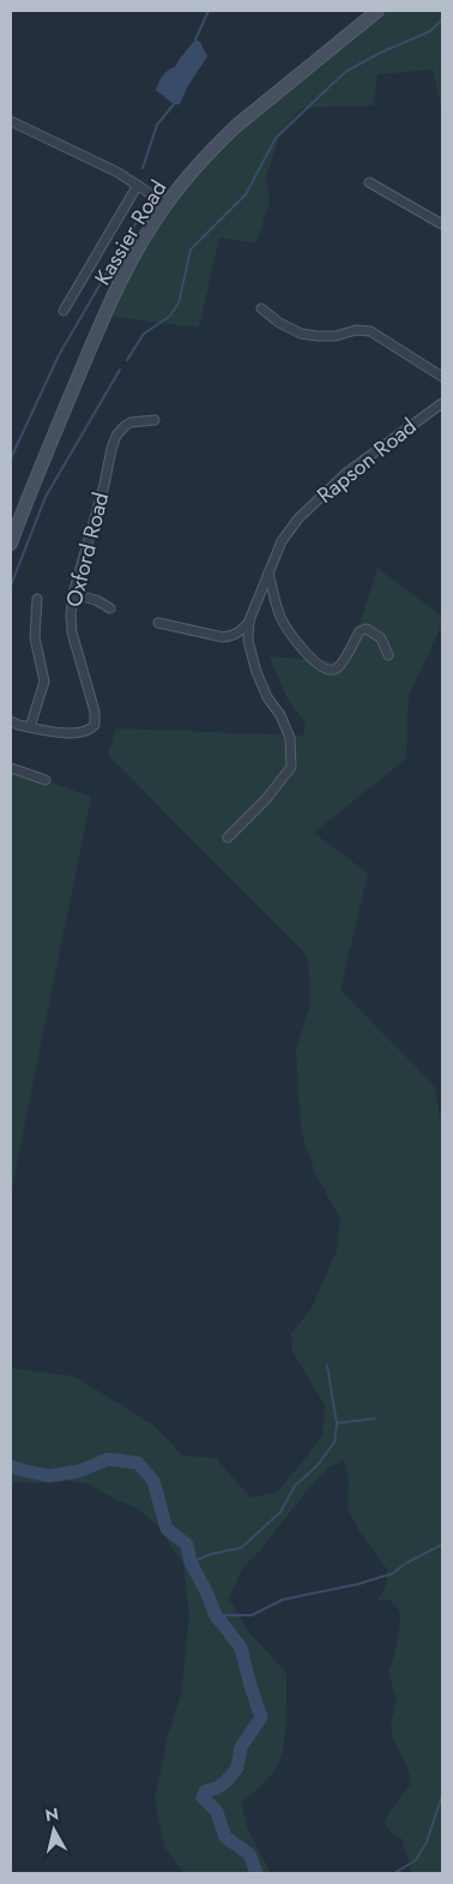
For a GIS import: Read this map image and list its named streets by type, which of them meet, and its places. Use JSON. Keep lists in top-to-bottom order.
{
  "streets": {
    "main road": ["Kassier Road"],
    "street": ["Rapson Road", "Oxford Road"]
  },
  "north": "top"
}
